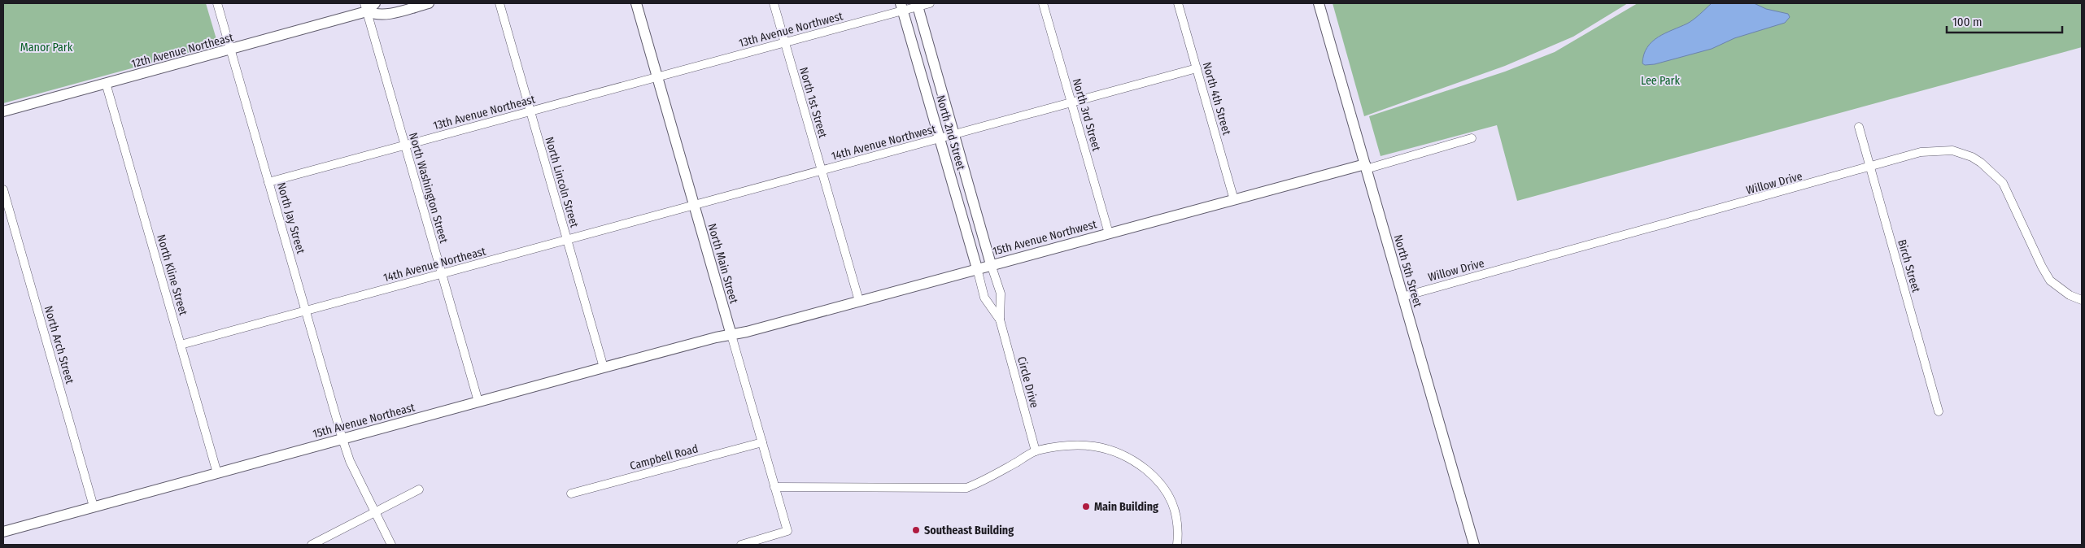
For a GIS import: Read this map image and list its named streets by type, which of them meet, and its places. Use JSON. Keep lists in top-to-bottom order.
{
  "streets": {
    "street": [
      "13th Avenue Northwest",
      "12th Avenue Northeast",
      "North 4th Street",
      "North 1st Street",
      "13th Avenue Northeast",
      "North 3rd Street",
      "North 2nd Street",
      "14th Avenue Northwest",
      "North Lincoln Street",
      "Willow Drive",
      "North Washington Street",
      "North Jay Street",
      "15th Avenue Northwest",
      "North Main Street",
      "14th Avenue Northeast",
      "Birch Street",
      "North 5th Street",
      "North Kline Street",
      "North Arch Street",
      "Circle Drive",
      "15th Avenue Northeast",
      "Campbell Road"
    ]
  },
  "crossings": [
    ["13th Avenue Northwest", "North 1st Street"],
    ["13th Avenue Northwest", "13th Avenue Northeast"],
    ["13th Avenue Northwest", "North 2nd Street"],
    ["13th Avenue Northwest", "North Main Street"],
    ["12th Avenue Northeast", "North Washington Street"],
    ["12th Avenue Northeast", "North Jay Street"],
    ["12th Avenue Northeast", "North Kline Street"],
    ["North 4th Street", "14th Avenue Northwest"],
    ["North 4th Street", "15th Avenue Northwest"],
    ["North 1st Street", "14th Avenue Northwest"],
    ["North 1st Street", "15th Avenue Northwest"],
    ["13th Avenue Northeast", "North Lincoln Street"],
    ["13th Avenue Northeast", "North Washington Street"],
    ["13th Avenue Northeast", "North Jay Street"],
    ["13th Avenue Northeast", "North Main Street"],
    ["North 3rd Street", "14th Avenue Northwest"],
    ["North 3rd Street", "15th Avenue Northwest"],
    ["North 2nd Street", "14th Avenue Northwest"],
    ["North 2nd Street", "15th Avenue Northwest"],
    ["North 2nd Street", "Circle Drive"],
    ["14th Avenue Northwest", "North Main Street"],
    ["14th Avenue Northwest", "14th Avenue Northeast"],
    ["North Lincoln Street", "14th Avenue Northeast"],
    ["North Lincoln Street", "15th Avenue Northeast"],
    ["Willow Drive", "Birch Street"],
    ["Willow Drive", "North 5th Street"],
    ["North Washington Street", "14th Avenue Northeast"],
    ["North Washington Street", "15th Avenue Northeast"],
    ["North Jay Street", "14th Avenue Northeast"],
    ["North Jay Street", "15th Avenue Northeast"],
    ["15th Avenue Northwest", "North Main Street"],
    ["15th Avenue Northwest", "North 5th Street"],
    ["15th Avenue Northwest", "Circle Drive"],
    ["15th Avenue Northwest", "15th Avenue Northeast"],
    ["North Main Street", "14th Avenue Northeast"],
    ["North Main Street", "15th Avenue Northeast"],
    ["North Main Street", "Campbell Road"],
    ["14th Avenue Northeast", "North Kline Street"],
    ["North Kline Street", "15th Avenue Northeast"],
    ["North Arch Street", "15th Avenue Northeast"]
  ],
  "parks": ["Manor Park", "Lee Park"],
  "places": ["Main Building", "Southeast Building"],
  "scale_bar": "100 m"
}
